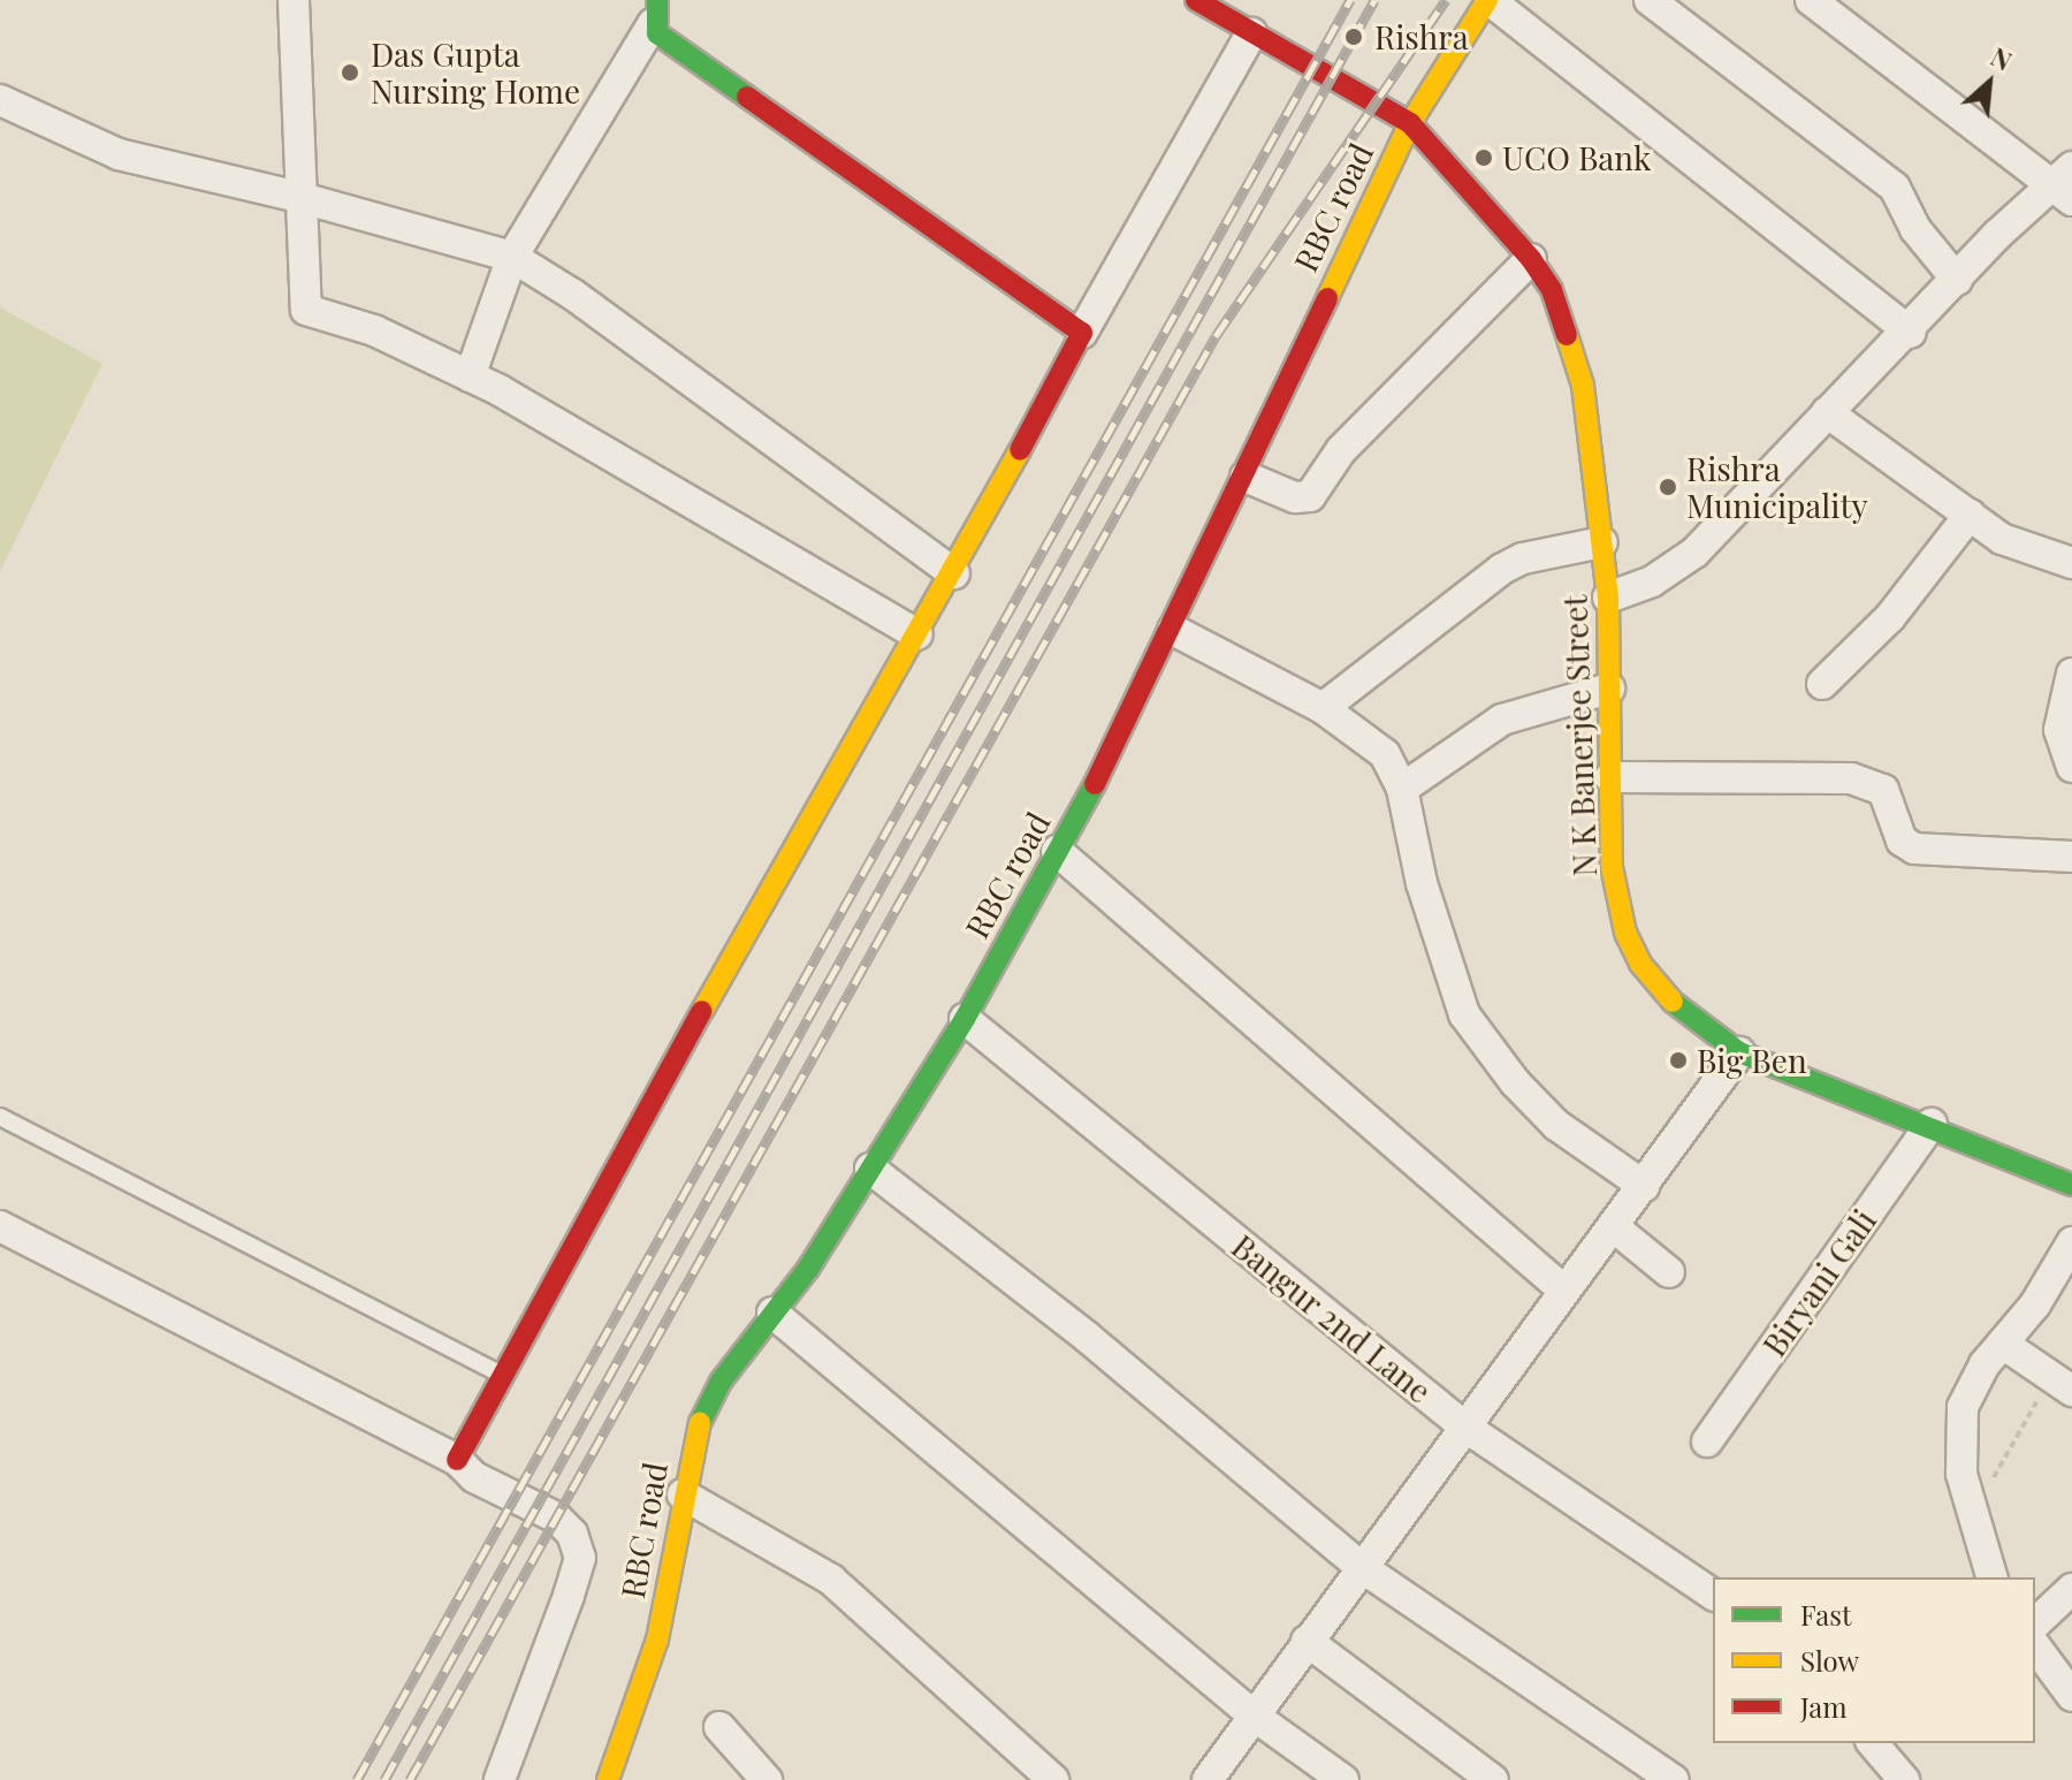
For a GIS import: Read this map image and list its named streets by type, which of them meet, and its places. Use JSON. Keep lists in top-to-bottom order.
{
  "streets": {
    "street": [
      "RBC road",
      "N K Banerjee Street",
      "Biryani Gali",
      "Bangur 2nd Lane"
    ]
  },
  "crossings": [
    ["RBC road", "N K Banerjee Street"],
    ["RBC road", "Bangur 2nd Lane"],
    ["N K Banerjee Street", "Biryani Gali"]
  ],
  "places": [
    "Rishra",
    "Das Gupta Nursing Home",
    "UCO Bank",
    "Rishra Municipality",
    "Big Ben"
  ],
  "legend": ["Fast", "Slow", "Jam"],
  "north": "top right"
}
